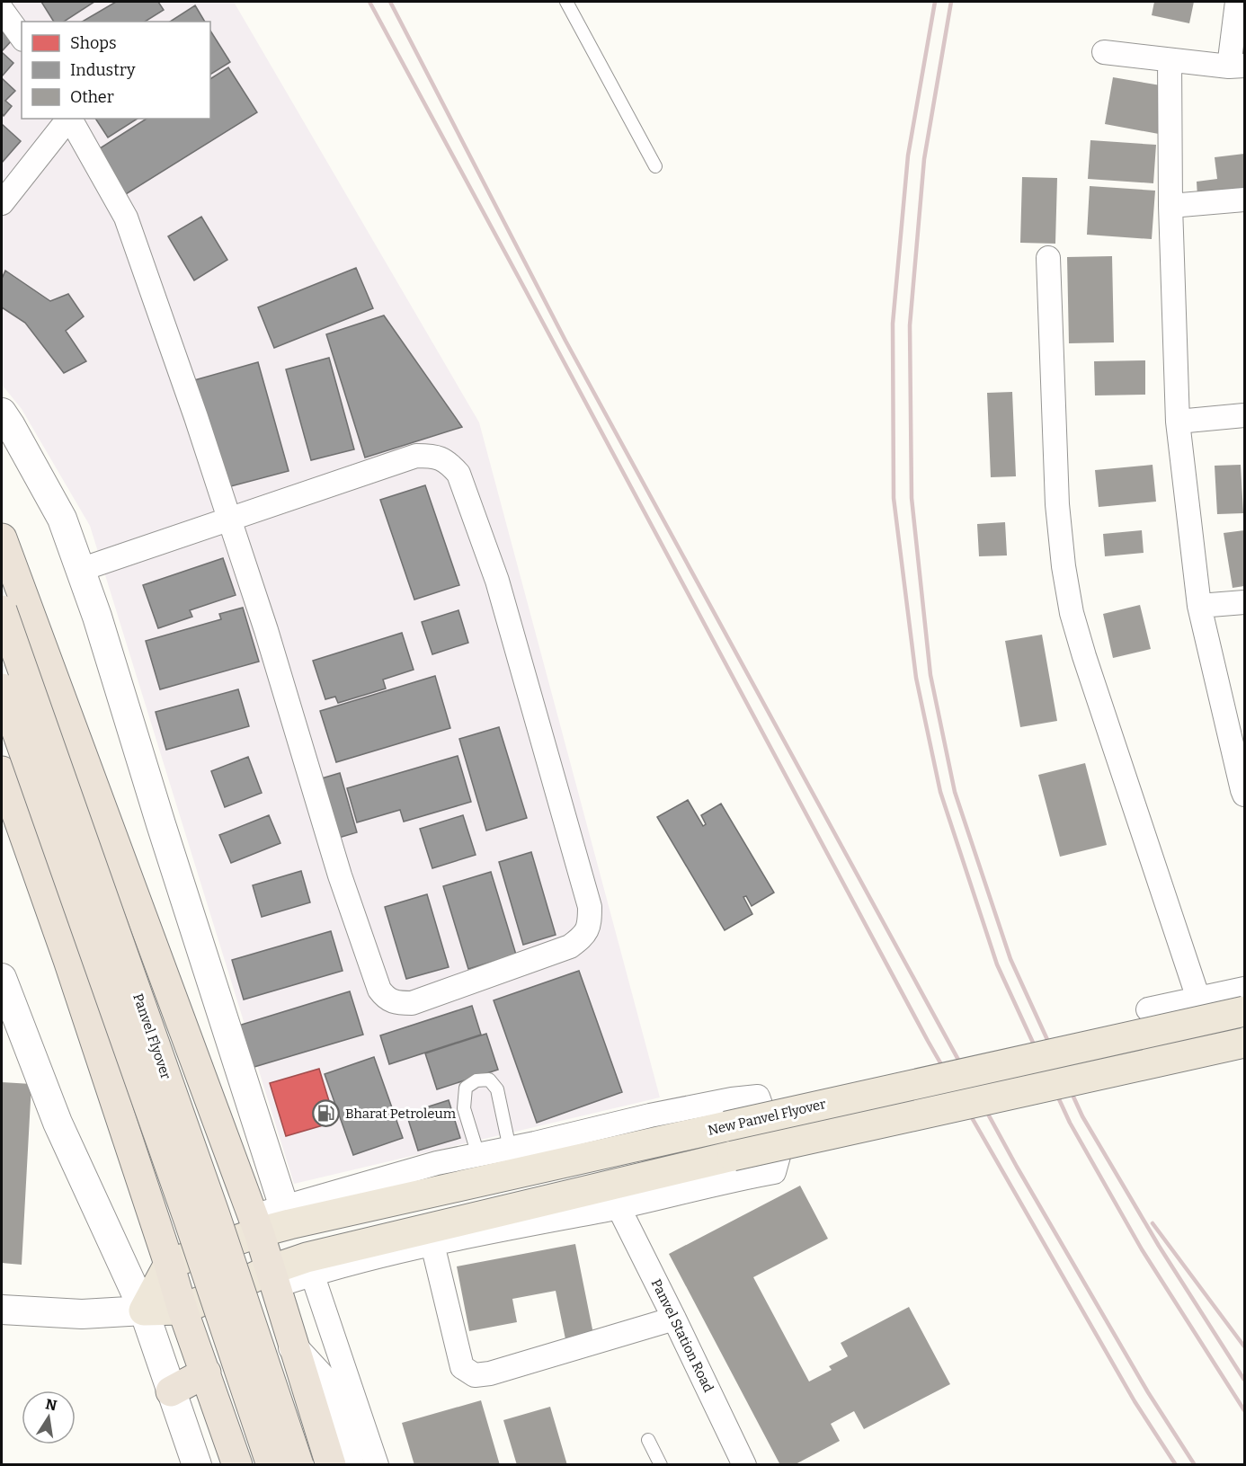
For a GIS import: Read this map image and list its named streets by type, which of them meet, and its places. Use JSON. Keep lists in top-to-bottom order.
{
  "streets": {
    "highway": ["Panvel Flyover"],
    "main road": ["New Panvel Flyover"],
    "street": ["Panvel Station Road"]
  },
  "places": {
    "fuel station": ["Bharat Petroleum"]
  },
  "legend": ["Shops", "Industry", "Other"],
  "north": "top"
}
